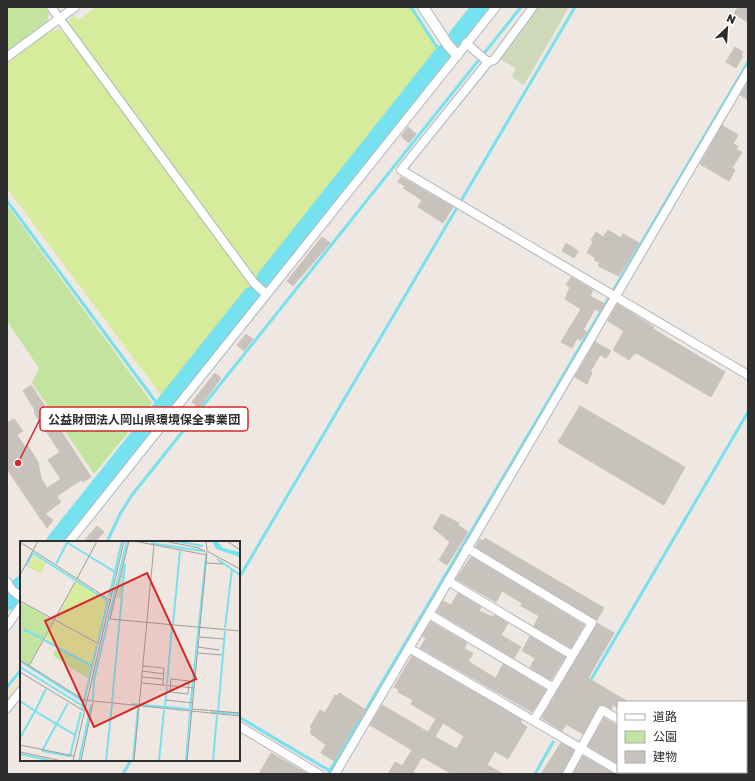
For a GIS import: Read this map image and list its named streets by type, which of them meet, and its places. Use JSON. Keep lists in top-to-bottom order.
{
  "places": ["公益財団法人岡山県環境保全事業団"],
  "legend": ["道路", "公園", "建物"],
  "north": "top right"
}
